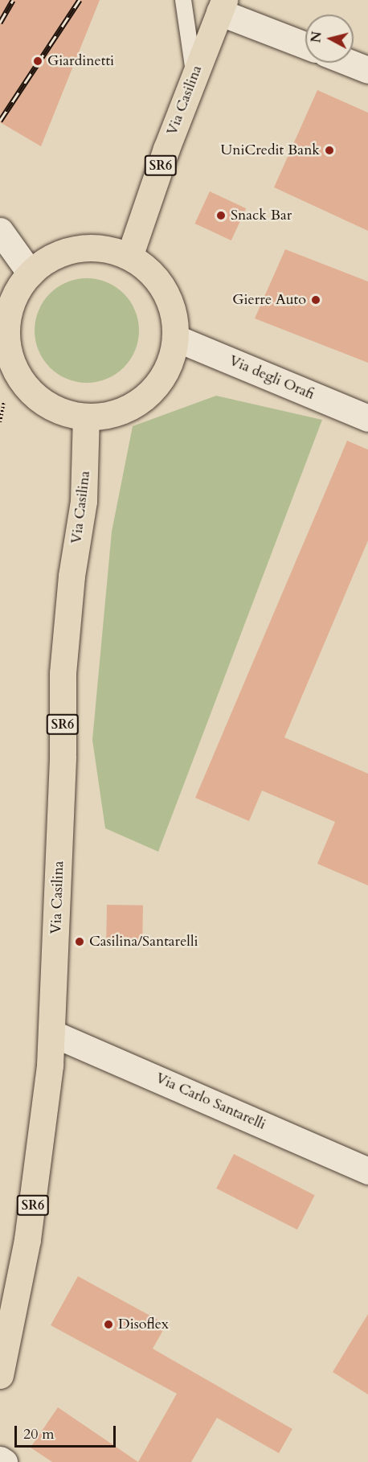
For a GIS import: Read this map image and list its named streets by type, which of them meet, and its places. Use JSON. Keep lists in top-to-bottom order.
{
  "streets": {
    "main road": ["Via Casilina", "SR6"],
    "street": ["Via degli Orafi", "Via Carlo Santarelli"]
  },
  "crossings": [
    ["Via Casilina", "Via degli Orafi"],
    ["Via Casilina", "Via Carlo Santarelli"]
  ],
  "places": [
    "Giardinetti",
    "UniCredit Bank",
    "Snack Bar",
    "Gierre Auto",
    "Casilina/Santarelli",
    "Disoflex"
  ],
  "scale_bar": "20 m",
  "north": "left"
}
